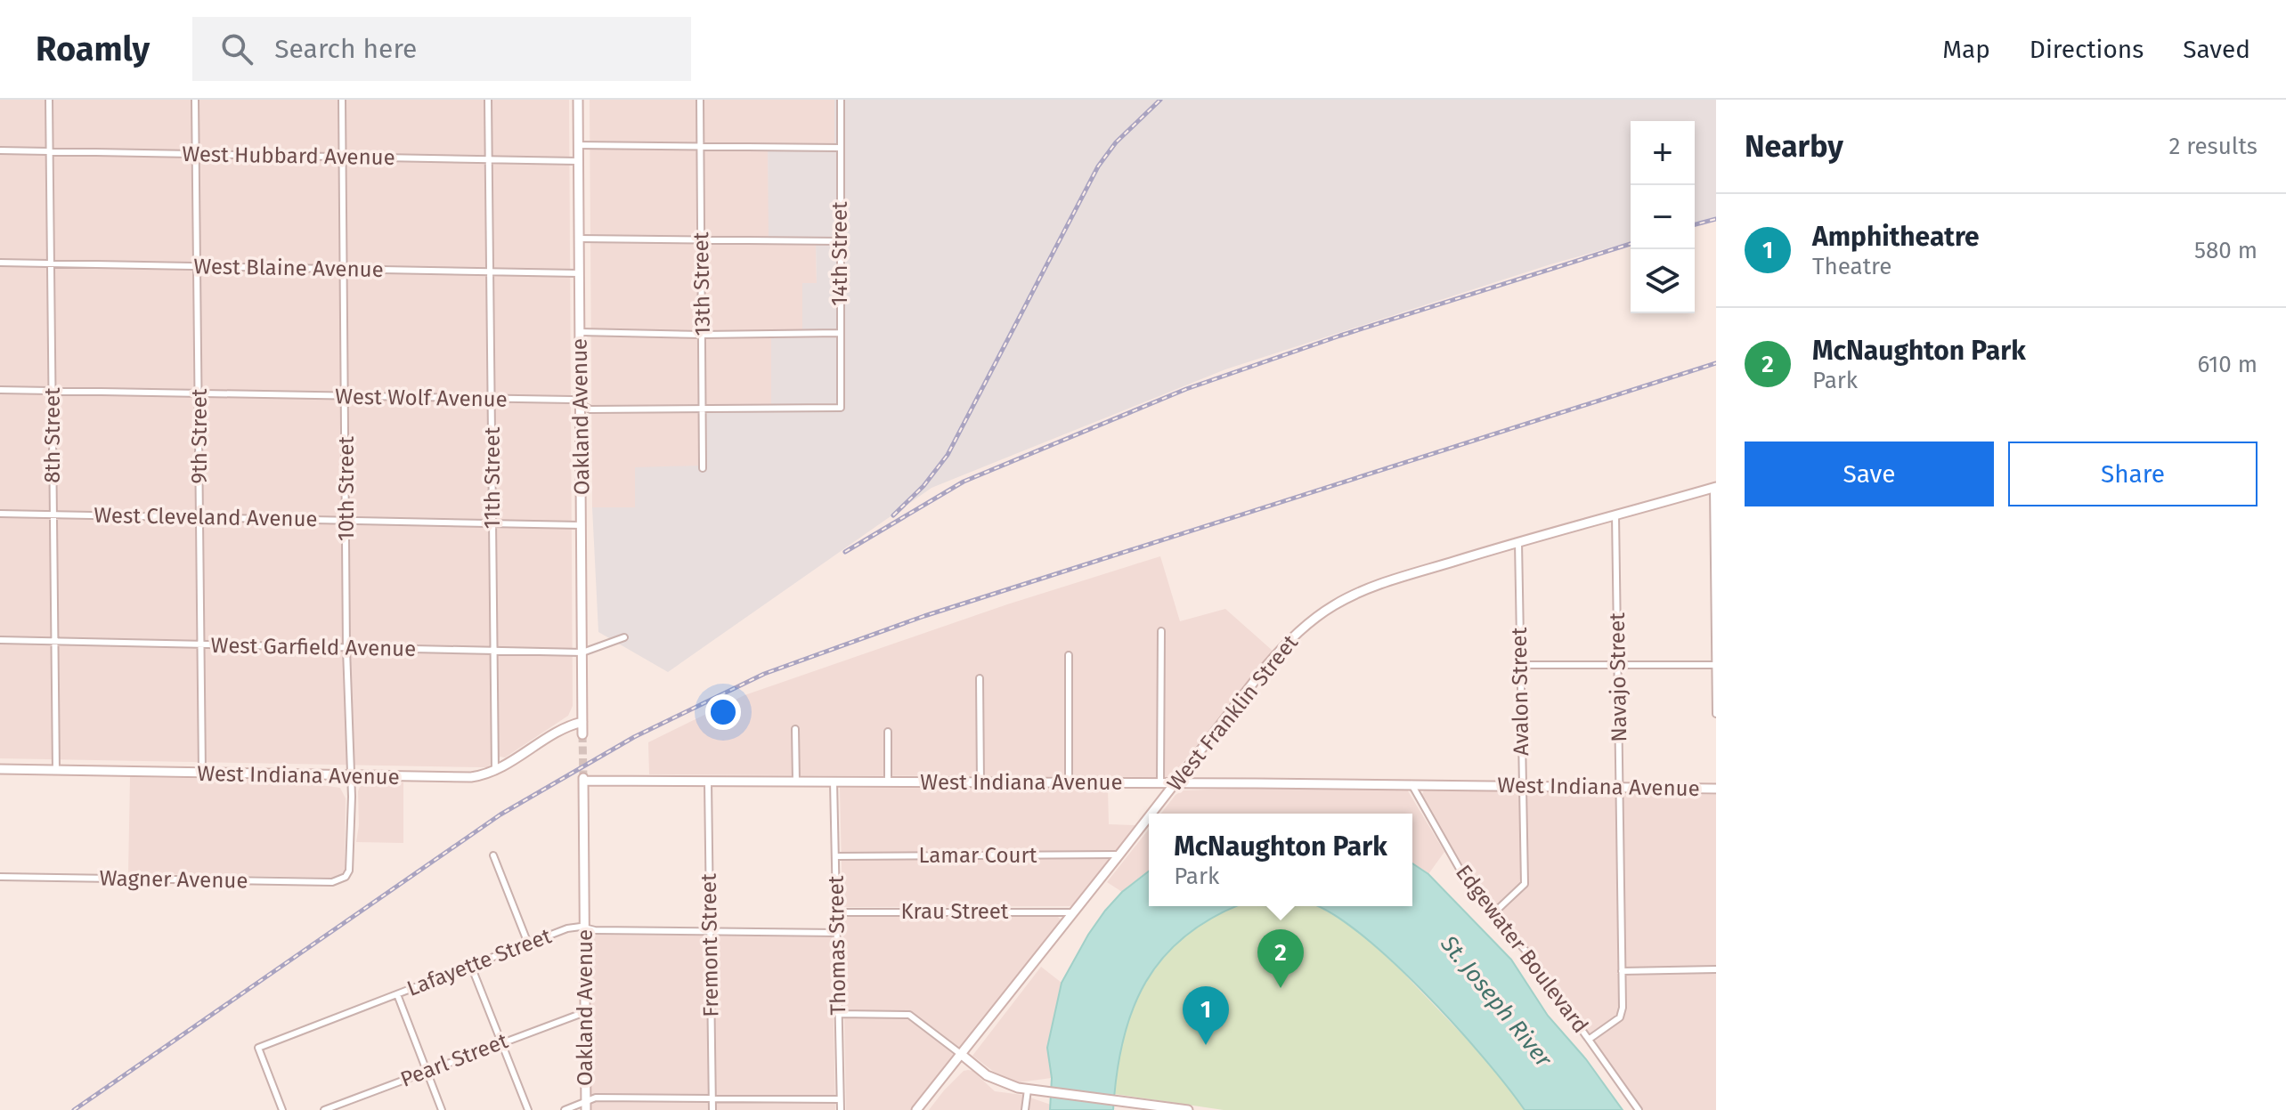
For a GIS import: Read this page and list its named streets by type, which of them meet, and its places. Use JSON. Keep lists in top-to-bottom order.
{
  "streets": {
    "street": [
      "West Hubbard Avenue",
      "14th Street",
      "West Blaine Avenue",
      "13th Street",
      "West Wolf Avenue",
      "Oakland Avenue",
      "8th Street",
      "9th Street",
      "11th Street",
      "10th Street",
      "West Cleveland Avenue",
      "West Garfield Avenue",
      "Navajo Street",
      "Avalon Street",
      "West Franklin Street",
      "West Indiana Avenue",
      "Lamar Court",
      "Wagner Avenue",
      "Krau Street",
      "Fremont Street",
      "Thomas Street",
      "Edgewater Boulevard",
      "Lafayette Street",
      "Pearl Street"
    ]
  },
  "crossings": [
    ["West Hubbard Avenue", "Oakland Avenue"],
    ["West Hubbard Avenue", "8th Street"],
    ["West Hubbard Avenue", "9th Street"],
    ["West Hubbard Avenue", "11th Street"],
    ["West Hubbard Avenue", "10th Street"],
    ["14th Street", "West Wolf Avenue"],
    ["West Blaine Avenue", "Oakland Avenue"],
    ["West Blaine Avenue", "8th Street"],
    ["West Blaine Avenue", "9th Street"],
    ["West Blaine Avenue", "11th Street"],
    ["West Blaine Avenue", "10th Street"],
    ["13th Street", "West Wolf Avenue"],
    ["West Wolf Avenue", "Oakland Avenue"],
    ["West Wolf Avenue", "8th Street"],
    ["West Wolf Avenue", "9th Street"],
    ["West Wolf Avenue", "11th Street"],
    ["West Wolf Avenue", "10th Street"],
    ["Oakland Avenue", "West Cleveland Avenue"],
    ["Oakland Avenue", "West Garfield Avenue"],
    ["Oakland Avenue", "West Indiana Avenue"],
    ["Oakland Avenue", "Lafayette Street"],
    ["Oakland Avenue", "Pearl Street"],
    ["8th Street", "West Cleveland Avenue"],
    ["8th Street", "West Garfield Avenue"],
    ["8th Street", "West Indiana Avenue"],
    ["9th Street", "West Cleveland Avenue"],
    ["9th Street", "West Garfield Avenue"],
    ["9th Street", "West Indiana Avenue"],
    ["11th Street", "West Cleveland Avenue"],
    ["11th Street", "West Garfield Avenue"],
    ["11th Street", "West Indiana Avenue"],
    ["10th Street", "West Cleveland Avenue"],
    ["10th Street", "West Garfield Avenue"],
    ["10th Street", "West Indiana Avenue"],
    ["10th Street", "Wagner Avenue"],
    ["Navajo Street", "West Franklin Street"],
    ["Navajo Street", "West Indiana Avenue"],
    ["Navajo Street", "Edgewater Boulevard"],
    ["Avalon Street", "West Franklin Street"],
    ["Avalon Street", "West Indiana Avenue"],
    ["Avalon Street", "Edgewater Boulevard"],
    ["West Franklin Street", "West Indiana Avenue"],
    ["West Franklin Street", "Lamar Court"],
    ["West Franklin Street", "Krau Street"],
    ["West Indiana Avenue", "Fremont Street"],
    ["West Indiana Avenue", "Thomas Street"],
    ["West Indiana Avenue", "Edgewater Boulevard"],
    ["Lamar Court", "Thomas Street"],
    ["Krau Street", "Thomas Street"],
    ["Fremont Street", "Lafayette Street"],
    ["Thomas Street", "Lafayette Street"]
  ],
  "water": ["St. Joseph River"],
  "page": {
    "header": "Roamly",
    "search": "Search here",
    "nav": ["Map", "Directions", "Saved"],
    "heading": ["Nearby", "2 results"],
    "map_buttons": ["+", "−"],
    "list": [
      {
        "mark": "1",
        "name": "Amphitheatre",
        "note": "Theatre",
        "value": "580 m"
      },
      {
        "mark": "2",
        "name": "McNaughton Park",
        "note": "Park",
        "value": "610 m"
      }
    ],
    "buttons": ["Save", "Share"],
    "popup": ["McNaughton Park", "Park"],
    "pins": ["2", "1"]
  }
}
